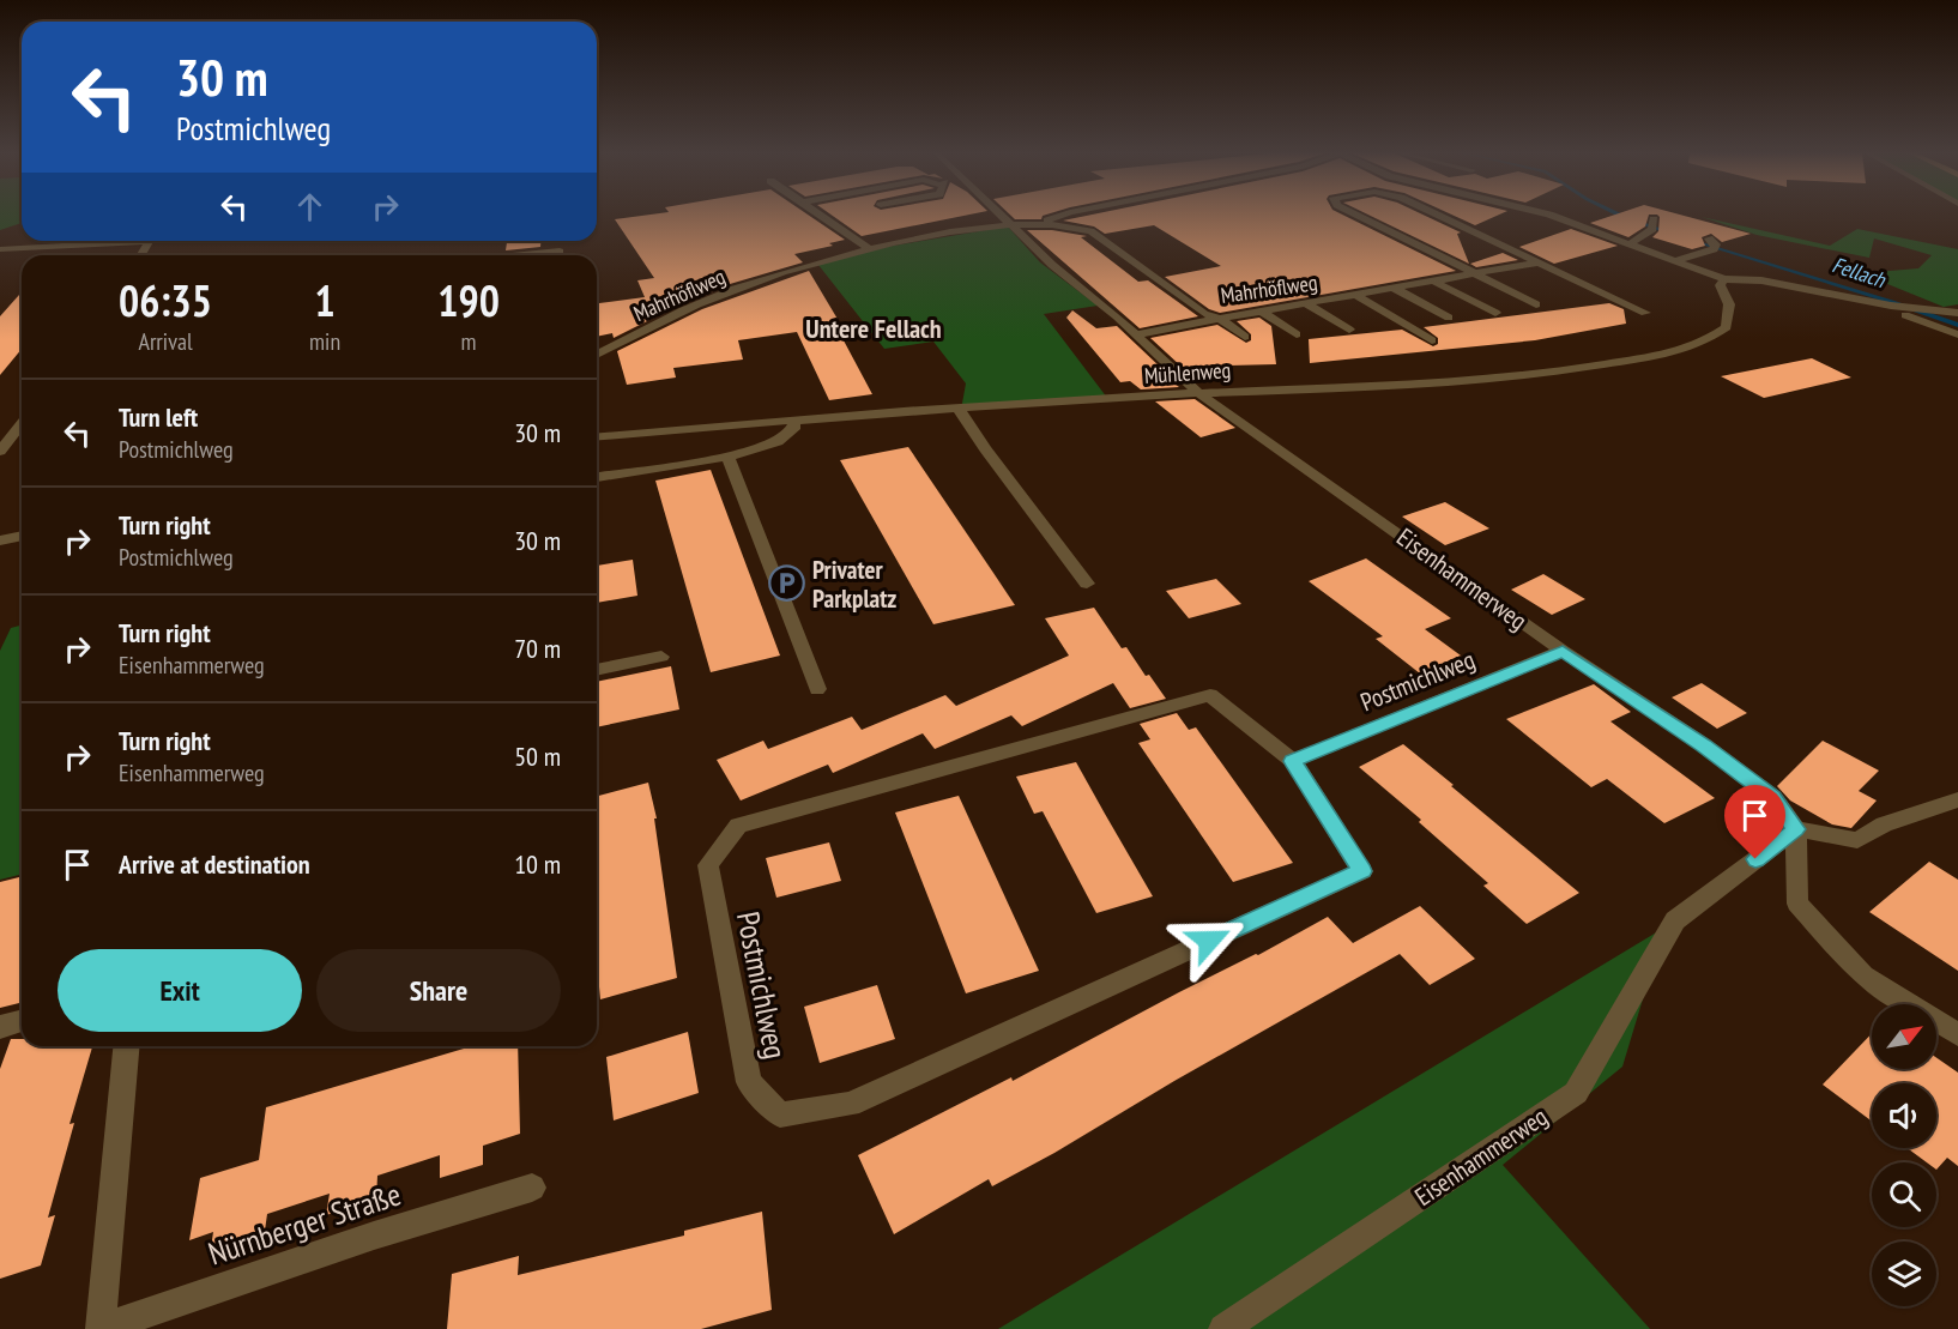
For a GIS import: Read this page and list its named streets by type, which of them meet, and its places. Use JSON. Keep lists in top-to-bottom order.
{
  "streets": {
    "street": [
      "Mahrhöflweg",
      "Mühlenweg",
      "Eisenhammerweg",
      "Postmichlweg",
      "Nürnberger Straße"
    ]
  },
  "crossings": [
    ["Mahrhöflweg", "Eisenhammerweg"],
    ["Mühlenweg", "Eisenhammerweg"],
    ["Eisenhammerweg", "Postmichlweg"]
  ],
  "districts": ["Untere Fellach"],
  "water": ["Fellach"],
  "places": {
    "parking": ["Privater Parkplatz"]
  },
  "north": "top right",
  "page": {
    "turn": ["30 m", "Postmichlweg"],
    "eta": [
      "06:35",
      "Arrival",
      "1",
      "min",
      "190",
      "m"
    ],
    "list": [
      {
        "name": "Turn left",
        "note": "Postmichlweg",
        "value": "30 m"
      },
      {
        "name": "Turn right",
        "note": "Postmichlweg",
        "value": "30 m"
      },
      {
        "name": "Turn right",
        "note": "Eisenhammerweg",
        "value": "70 m"
      },
      {
        "name": "Turn right",
        "note": "Eisenhammerweg",
        "value": "50 m"
      },
      {
        "name": "Arrive at destination",
        "value": "10 m"
      }
    ],
    "buttons": ["Exit", "Share"]
  }
}
